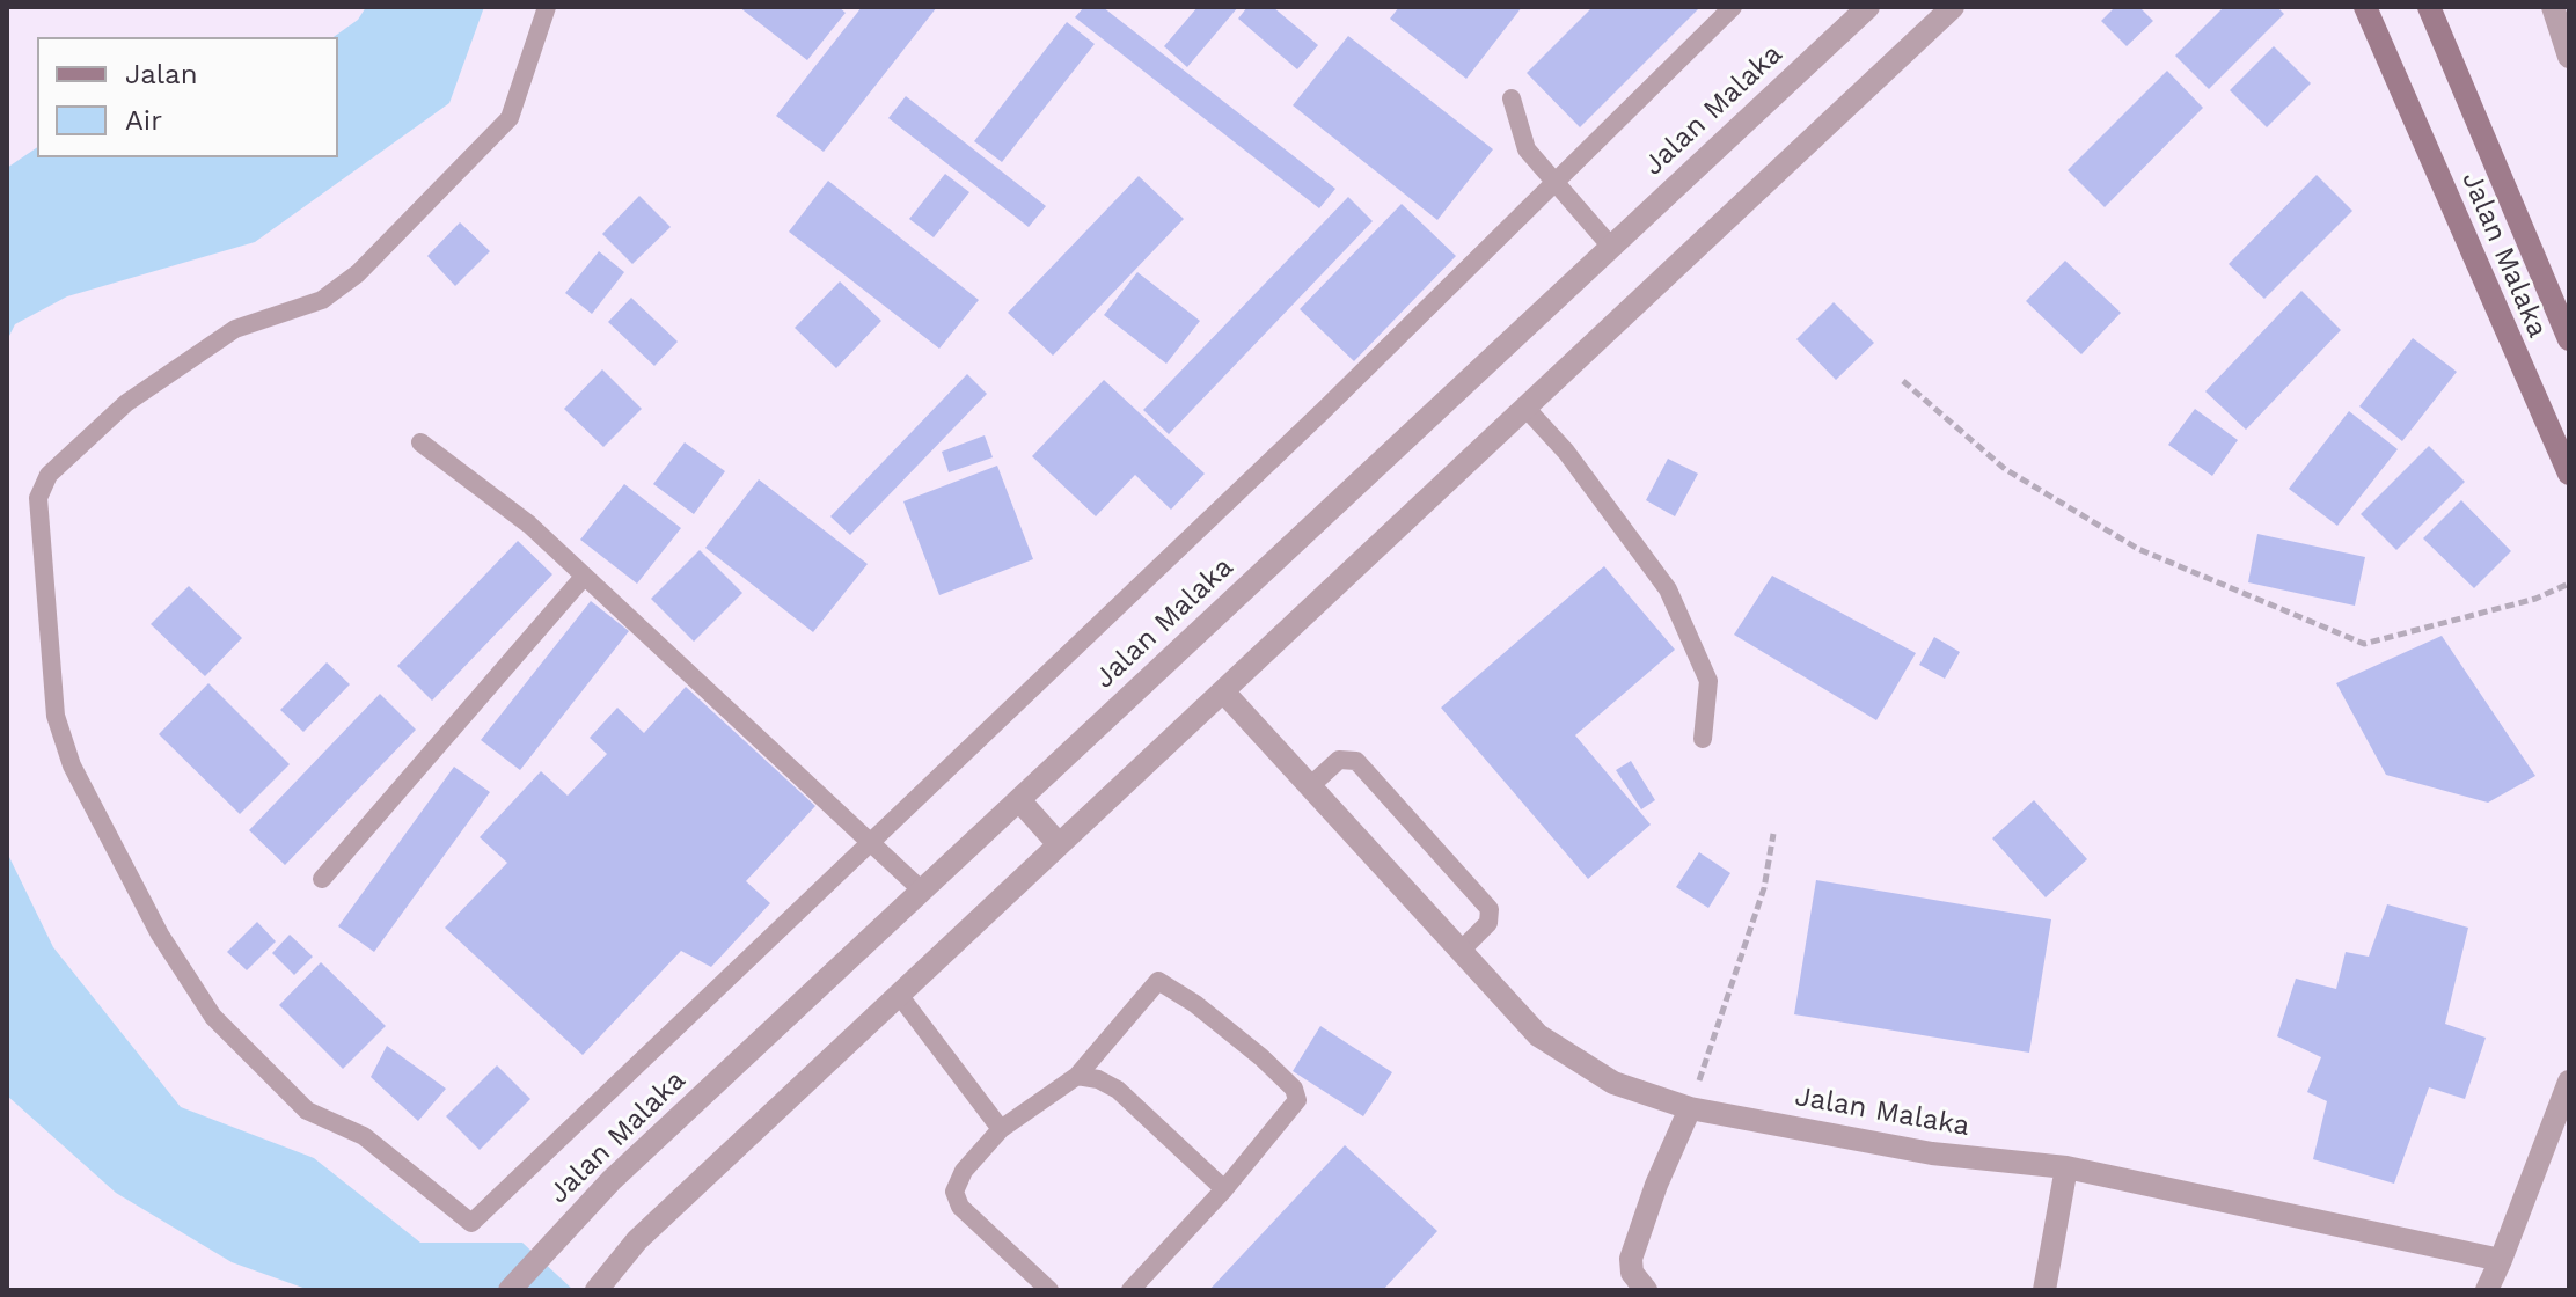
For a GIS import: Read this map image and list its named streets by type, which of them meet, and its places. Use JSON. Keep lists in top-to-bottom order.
{
  "streets": {
    "street": ["Jalan Malaka"]
  },
  "legend": ["Jalan", "Air"]
}
